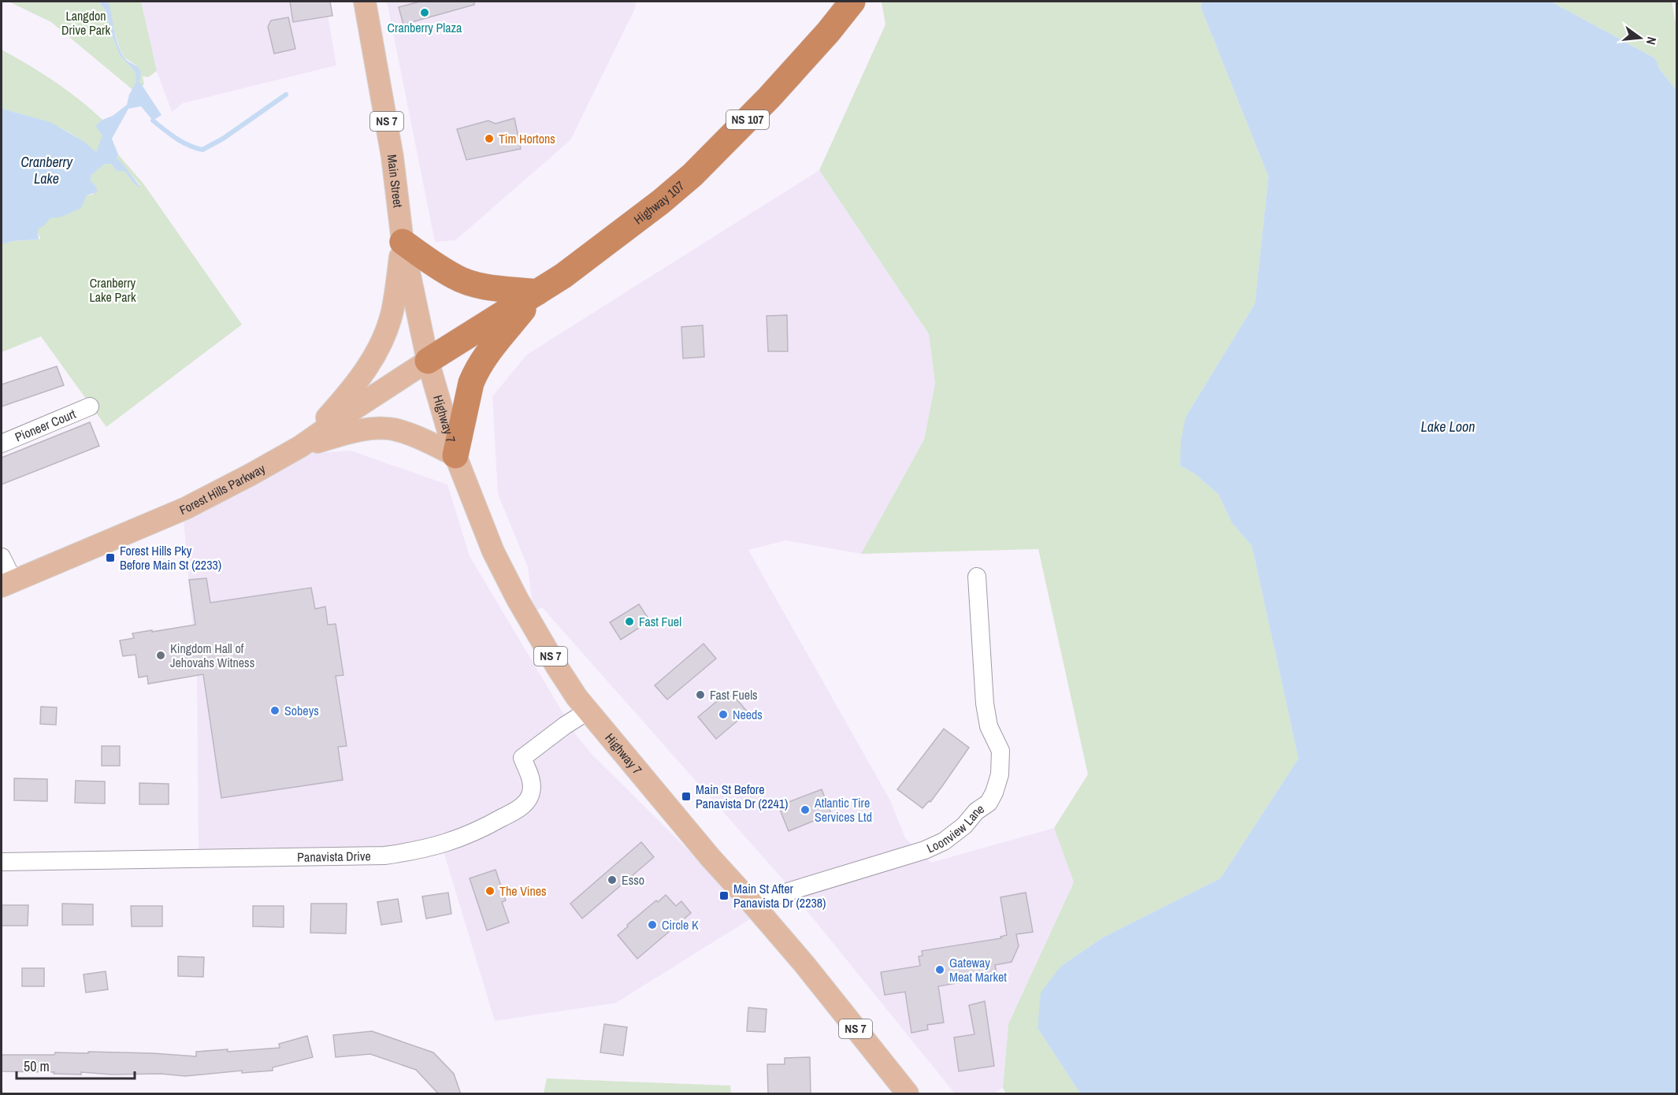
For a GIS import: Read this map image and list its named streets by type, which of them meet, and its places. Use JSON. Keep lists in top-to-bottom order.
{
  "streets": {
    "highway": ["NS 107", "Highway 107"],
    "main road": [
      "NS 7",
      "Main Street",
      "Highway 7",
      "Forest Hills Parkway"
    ],
    "street": ["Pioneer Court", "Loonview Lane", "Panavista Drive"]
  },
  "crossings": [
    ["Main Street", "Highway 107"],
    ["Main Street", "Highway 7"],
    ["Main Street", "Forest Hills Parkway"],
    ["Highway 107", "Highway 7"],
    ["Highway 107", "Forest Hills Parkway"],
    ["Highway 7", "Forest Hills Parkway"],
    ["Highway 7", "Loonview Lane"],
    ["Highway 7", "Panavista Drive"]
  ],
  "water": ["Cranberry Lake", "Lake Loon"],
  "parks": ["Langdon Drive Park", "Cranberry Lake Park"],
  "places": {
    "other": [
      "Cranberry Plaza",
      "Tim Hortons",
      "Fast Fuel",
      "Kingdom Hall of Jehovahs Witness",
      "Fast Fuels",
      "Sobeys",
      "Needs",
      "Atlantic Tire Services Ltd",
      "Esso",
      "The Vines",
      "Circle K",
      "Gateway Meat Market"
    ],
    "transit": ["Forest Hills Pky Before Main St (2233)", "Main St Before Panavista Dr (2241)", "Main St After Panavista Dr (2238)"]
  },
  "scale_bar": "50 m",
  "north": "right"
}
